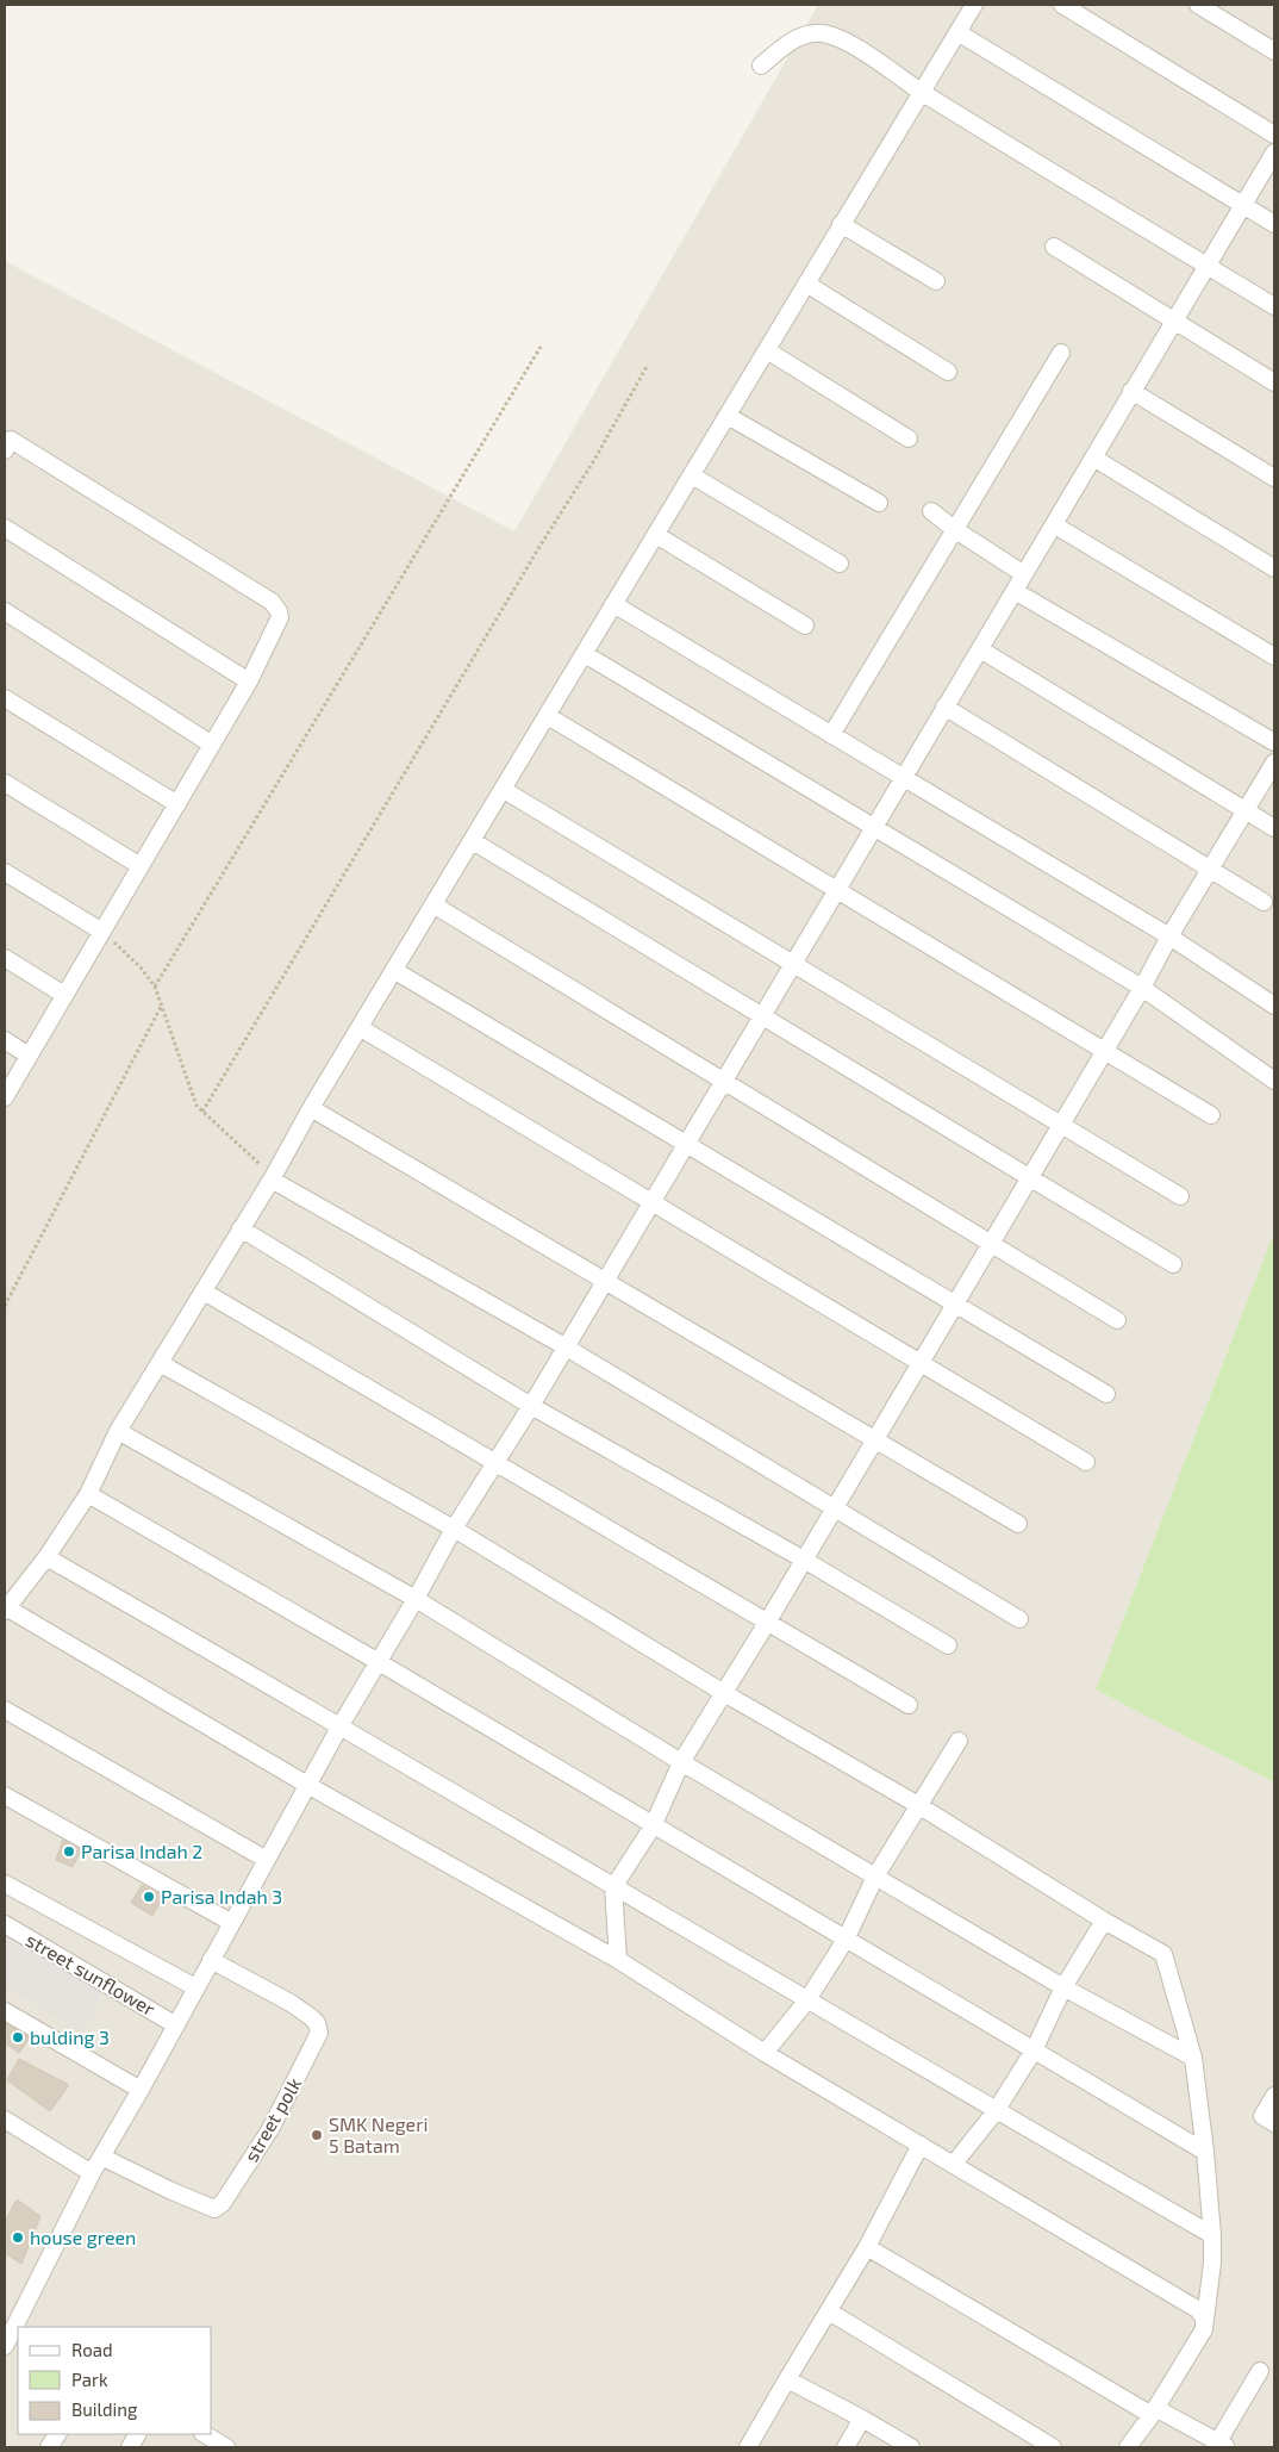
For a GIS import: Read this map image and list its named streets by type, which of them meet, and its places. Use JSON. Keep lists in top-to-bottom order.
{
  "streets": {
    "street": ["street sunflower", "street polk"]
  },
  "places": [
    "Parisa Indah 2",
    "Parisa Indah 3",
    "bulding 3",
    "SMK Negeri 5 Batam",
    "house green"
  ],
  "legend": ["Road", "Park", "Building"]
}
